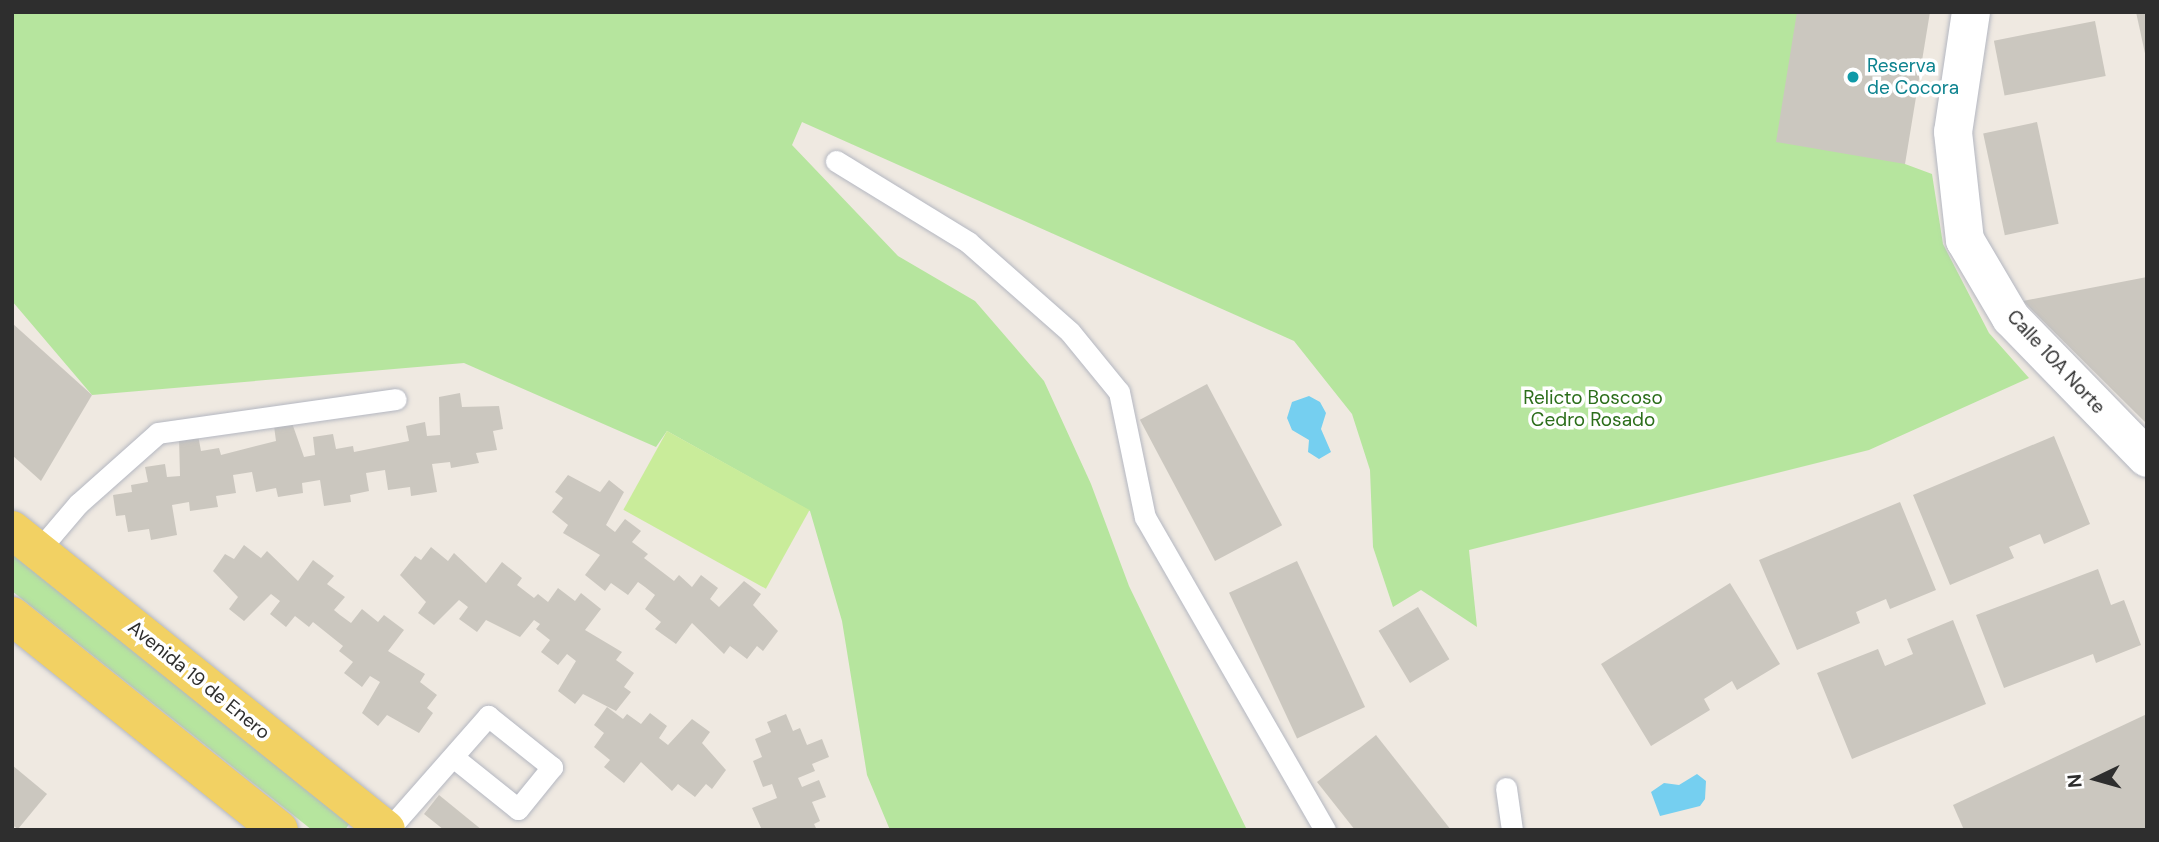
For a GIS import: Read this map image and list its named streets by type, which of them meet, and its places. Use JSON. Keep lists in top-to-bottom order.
{
  "streets": {
    "main road": ["Avenida 19 de Enero"],
    "street": ["Calle 10A Norte"]
  },
  "parks": ["Relicto Boscoso Cedro Rosado"],
  "places": ["Reserva de Cocora"],
  "north": "left"
}
